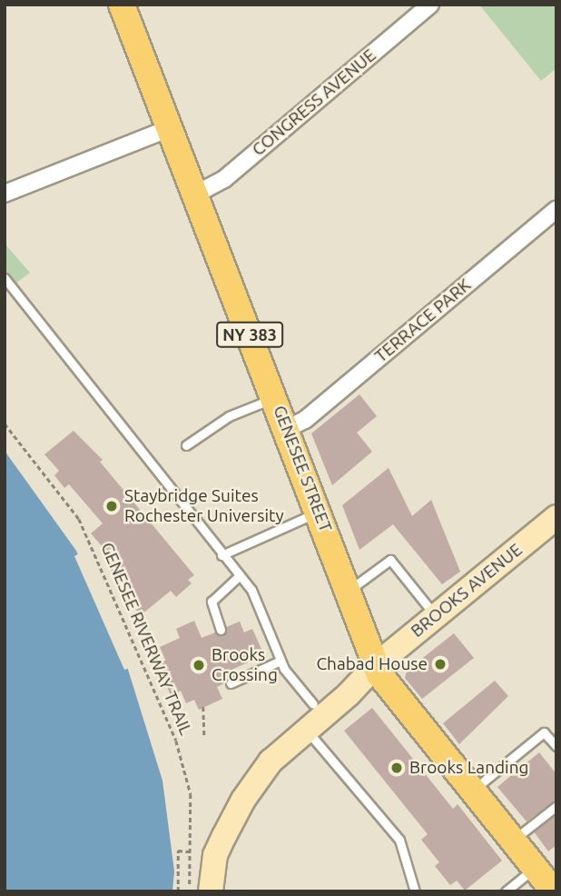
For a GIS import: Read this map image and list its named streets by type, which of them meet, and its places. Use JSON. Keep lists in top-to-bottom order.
{
  "streets": {
    "main road": ["NY 383", "GENESEE STREET", "BROOKS AVENUE"],
    "street": ["CONGRESS AVENUE", "TERRACE PARK"],
    "path": ["GENESEE RIVERWAY TRAIL"]
  },
  "crossings": [
    ["CONGRESS AVENUE", "GENESEE STREET"],
    ["TERRACE PARK", "GENESEE STREET"],
    ["GENESEE STREET", "BROOKS AVENUE"]
  ],
  "places": [
    "Staybridge Suites Rochester University",
    "Chabad House",
    "Brooks Crossing",
    "Brooks Landing"
  ]
}
